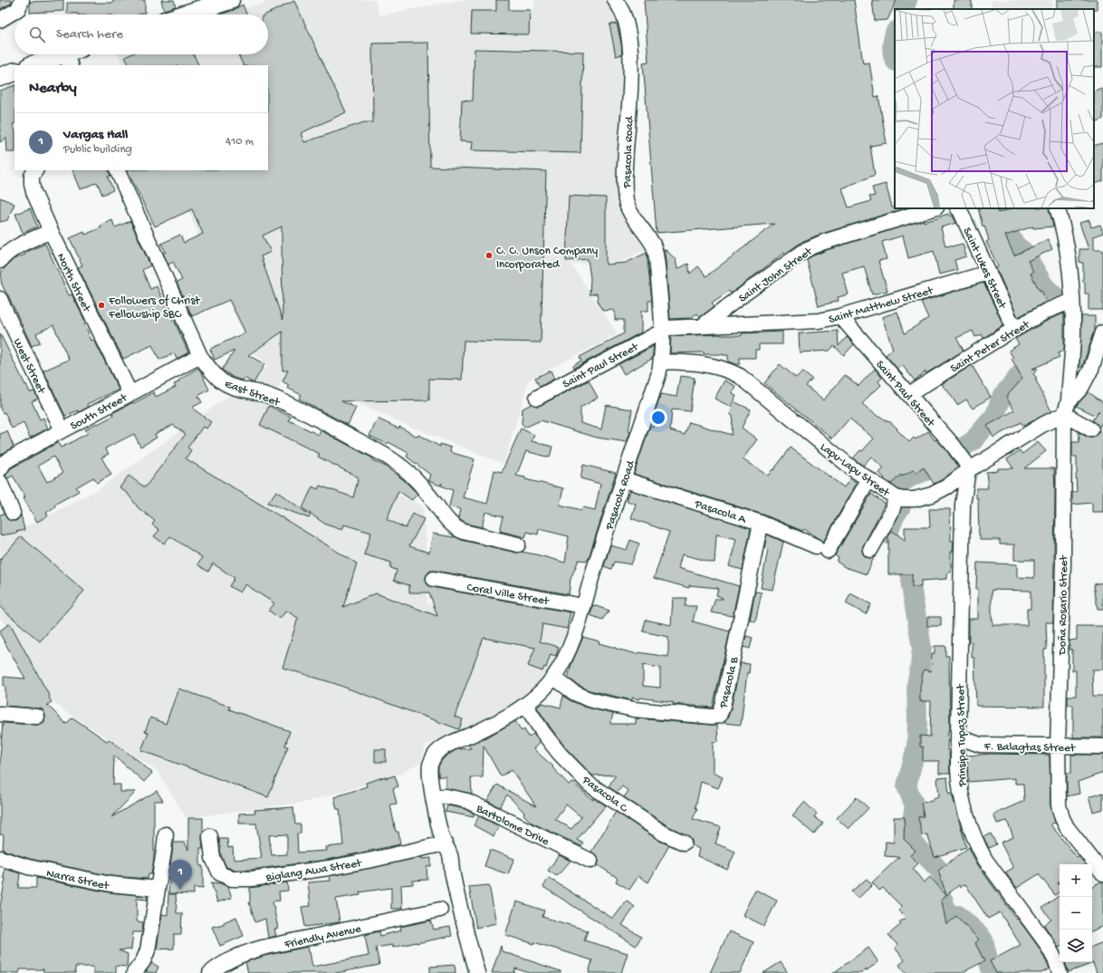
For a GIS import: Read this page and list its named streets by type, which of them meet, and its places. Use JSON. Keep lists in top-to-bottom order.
{
  "streets": {
    "street": [
      "Pasacola Road",
      "Saint Lukes Street",
      "Saint John Street",
      "North Street",
      "Saint Matthew Street",
      "Saint Peter Street",
      "Saint Paul Street",
      "West Street",
      "East Street",
      "South Street",
      "Lapu-Lapu Street",
      "Pasacola A",
      "Coral Ville Street",
      "Doña Rosario Street",
      "Pasacola B",
      "Prinsipe Tupaz Street",
      "F. Balagtas Street",
      "Pasacola C",
      "Bartolome Drive",
      "Biglang Awa Street",
      "Narra Street",
      "Friendly Avenue"
    ]
  },
  "crossings": [
    ["Pasacola Road", "Saint Matthew Street"],
    ["Pasacola Road", "Saint Paul Street"],
    ["Pasacola Road", "Lapu-Lapu Street"],
    ["Pasacola Road", "Pasacola A"],
    ["Pasacola Road", "Coral Ville Street"],
    ["Pasacola Road", "Pasacola B"],
    ["Pasacola Road", "Pasacola C"],
    ["Pasacola Road", "Bartolome Drive"],
    ["Pasacola Road", "Biglang Awa Street"],
    ["Saint Lukes Street", "Saint Matthew Street"],
    ["Saint Lukes Street", "Saint Peter Street"],
    ["Saint John Street", "Saint Matthew Street"],
    ["North Street", "South Street"],
    ["Saint Matthew Street", "Saint Paul Street"],
    ["Saint Peter Street", "Saint Paul Street"],
    ["Saint Peter Street", "Doña Rosario Street"],
    ["Saint Paul Street", "Lapu-Lapu Street"],
    ["Saint Paul Street", "Prinsipe Tupaz Street"],
    ["West Street", "South Street"],
    ["East Street", "South Street"],
    ["Lapu-Lapu Street", "Pasacola A"],
    ["Lapu-Lapu Street", "Doña Rosario Street"],
    ["Lapu-Lapu Street", "Prinsipe Tupaz Street"],
    ["Pasacola A", "Pasacola B"],
    ["Doña Rosario Street", "F. Balagtas Street"],
    ["Prinsipe Tupaz Street", "F. Balagtas Street"]
  ],
  "places": ["C. C. Unson Company Incorporated", "Followers of Christ Fellowship SBC"],
  "page": {
    "search": "Search here",
    "heading": "Nearby",
    "list": [
      {
        "mark": "1",
        "name": "Vargas Hall",
        "note": "Public building",
        "value": "410 m"
      }
    ],
    "pins": "1",
    "map_buttons": ["+", "−"]
  }
}
